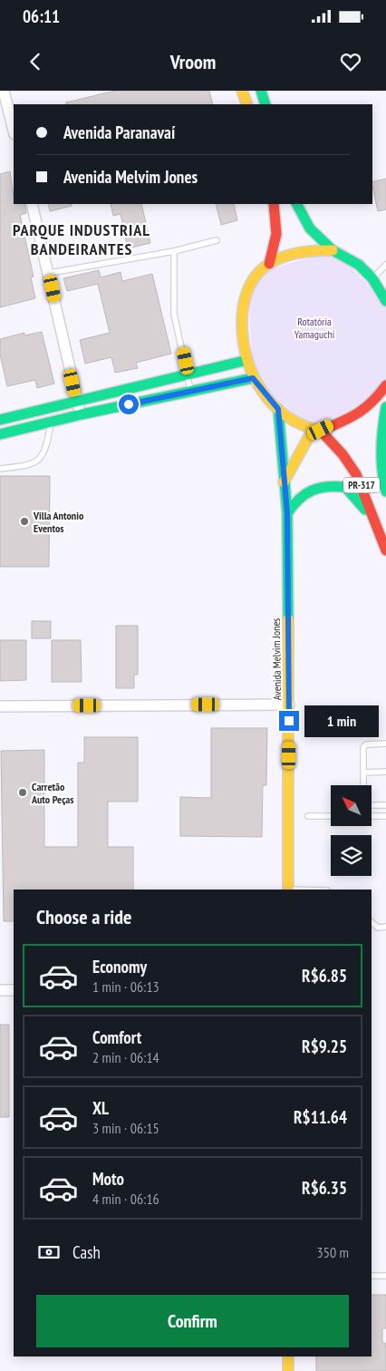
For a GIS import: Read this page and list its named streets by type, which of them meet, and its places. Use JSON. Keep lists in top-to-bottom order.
{
  "streets": {
    "main road": ["PR-317", "Avenida Melvim Jones"]
  },
  "districts": ["PARQUE INDUSTRIAL BANDEIRANTES"],
  "parks": ["Rotatória Yamaguchi"],
  "places": ["Villa Antonio Eventos", "Carretão Auto Peças"],
  "north": "top left",
  "page": {
    "status": "06:11",
    "header": "Vroom",
    "banner": ["Avenida Paranavaí", "Avenida Melvim Jones"],
    "bubble": "1 min",
    "heading": "Choose a ride",
    "list": [
      {
        "name": "Economy",
        "note": "1 min · 06:13",
        "value": "R$6.85"
      },
      {
        "name": "Comfort",
        "note": "2 min · 06:14",
        "value": "R$9.25"
      },
      {
        "name": "XL",
        "note": "3 min · 06:15",
        "value": "R$11.64"
      },
      {
        "name": "Moto",
        "note": "4 min · 06:16",
        "value": "R$6.35"
      }
    ],
    "pay": ["Cash", "350 m"],
    "buttons": "Confirm"
  }
}
